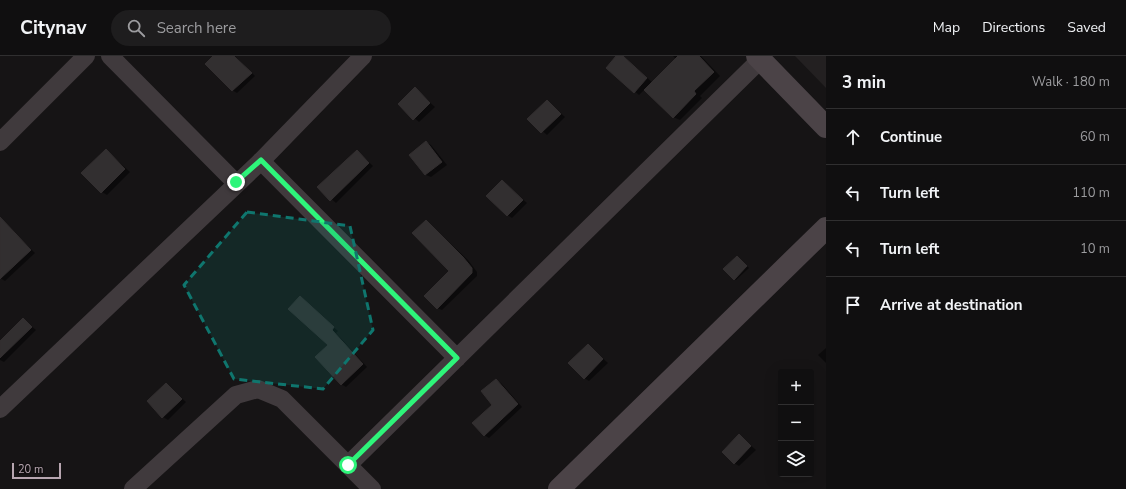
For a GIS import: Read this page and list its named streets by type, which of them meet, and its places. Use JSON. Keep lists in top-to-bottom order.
{
  "scale_bar": "20 m",
  "page": {
    "header": "Citynav",
    "search": "Search here",
    "nav": ["Map", "Directions", "Saved"],
    "heading": ["3 min", "Walk · 180 m"],
    "list": [
      ["Continue", "60 m"],
      ["Turn left", "110 m"],
      ["Turn left", "10 m"],
      "Arrive at destination"
    ],
    "map_buttons": ["+", "−"],
    "scale": "20 m"
  }
}
